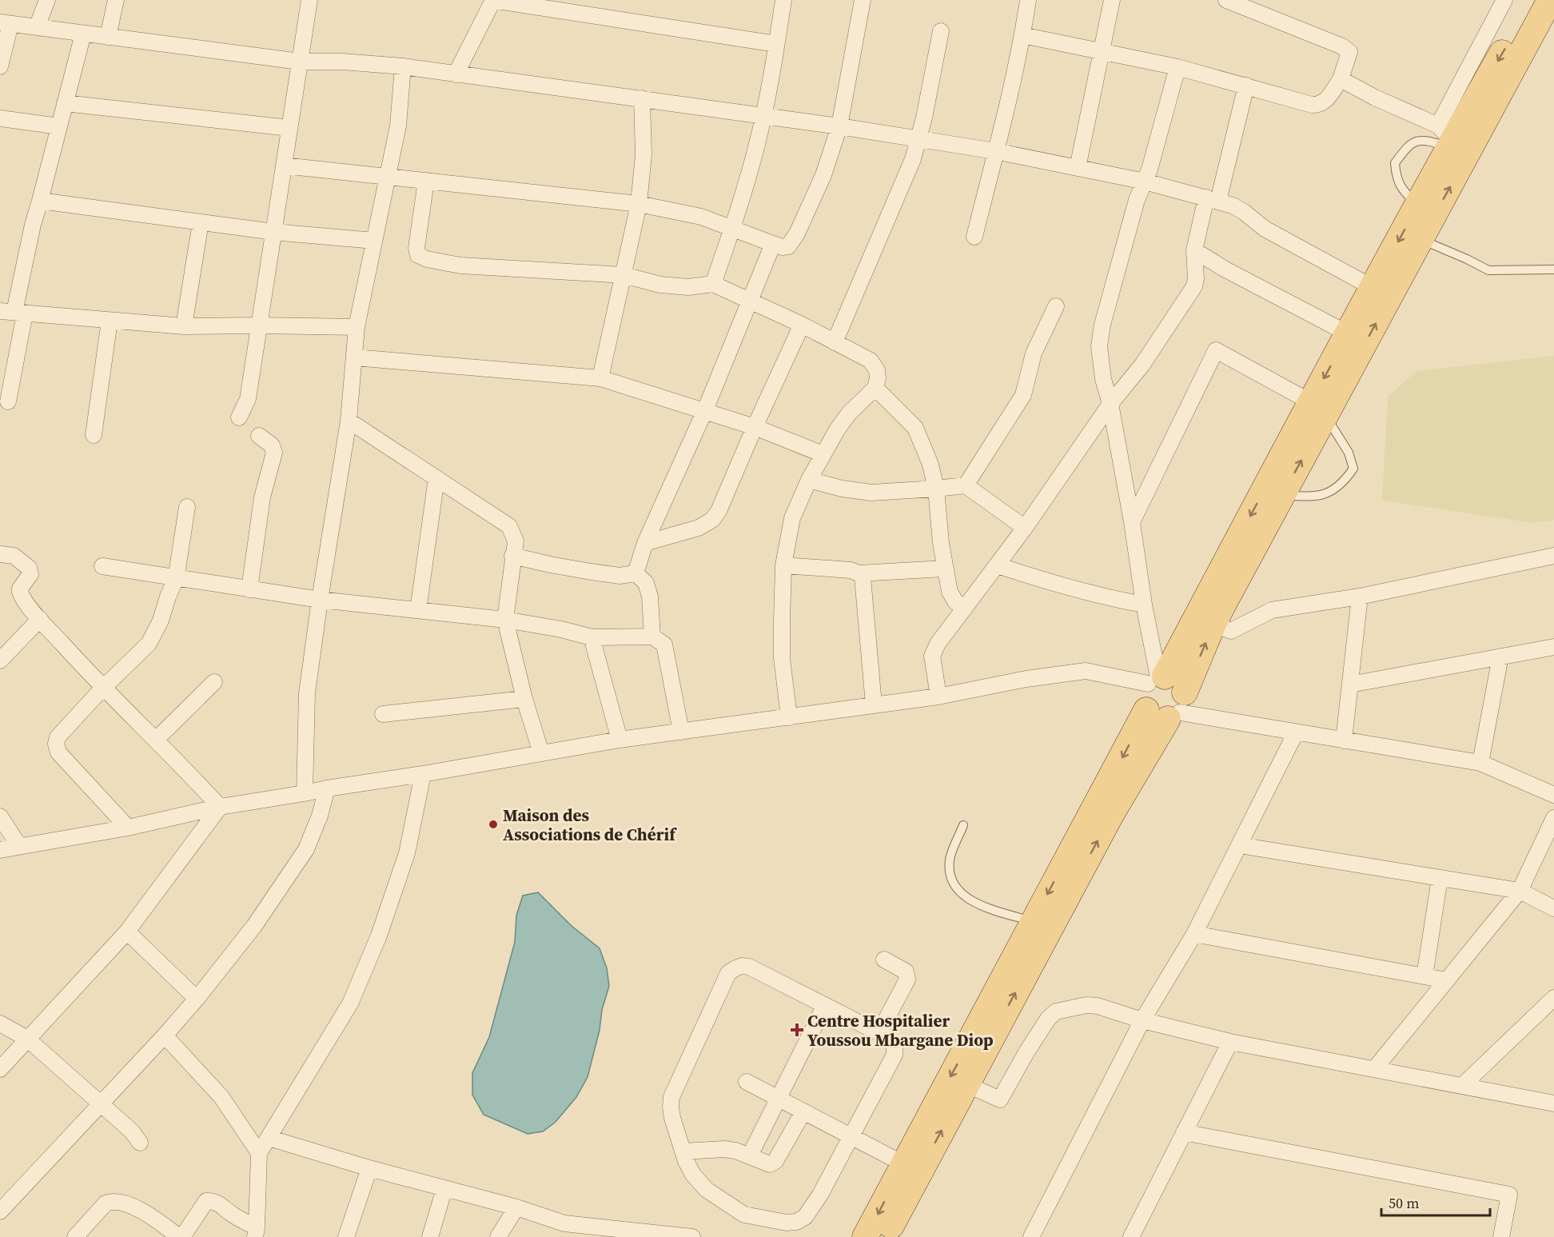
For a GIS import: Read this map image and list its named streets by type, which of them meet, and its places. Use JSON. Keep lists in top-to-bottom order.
{
  "places": {
    "other": ["Maison des Associations de Chérif"],
    "health": ["Centre Hospitalier Youssou Mbargane Diop"]
  },
  "scale_bar": "50 m"
}
